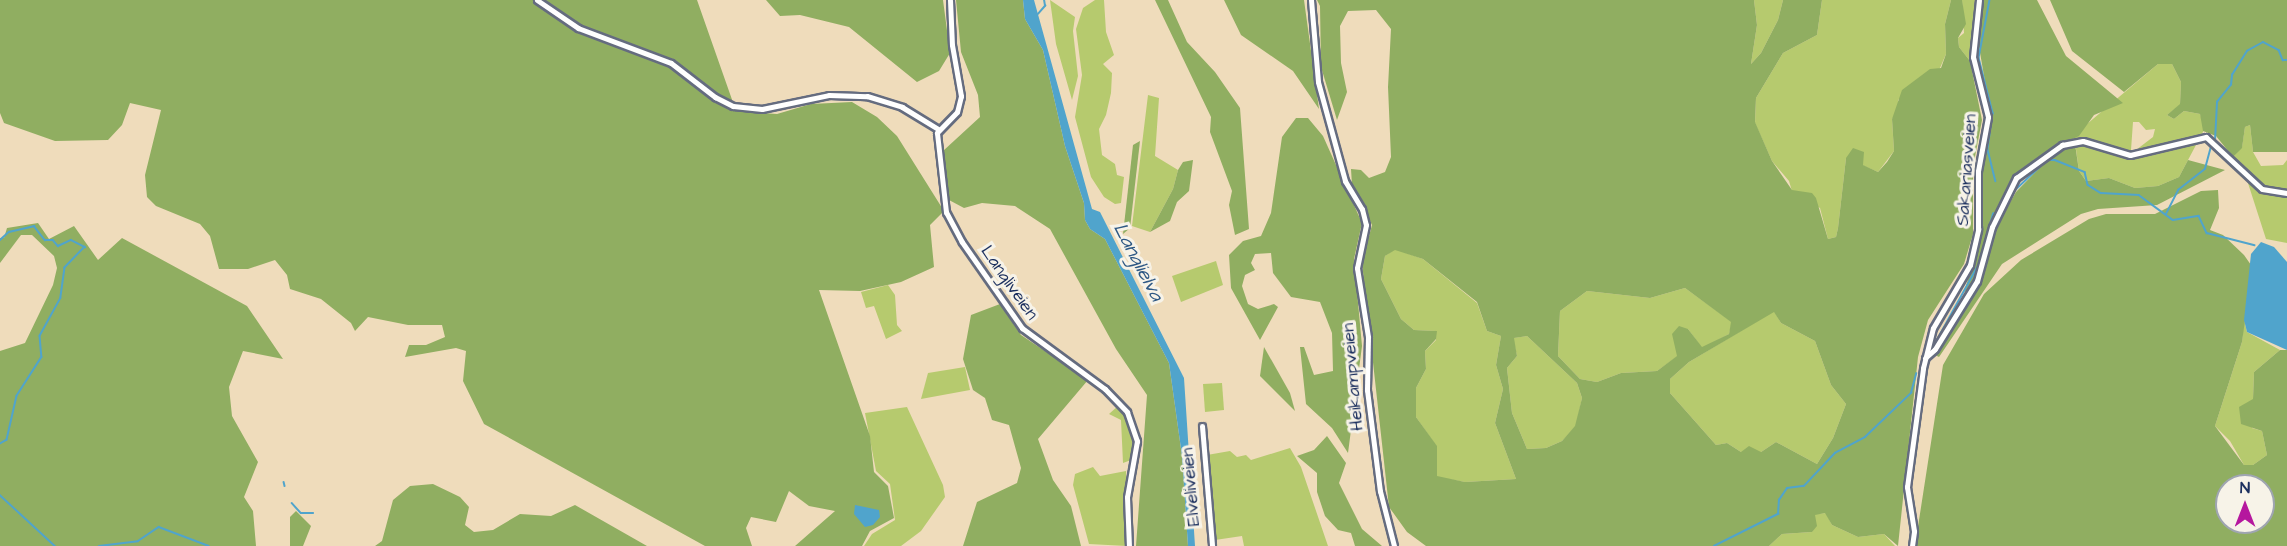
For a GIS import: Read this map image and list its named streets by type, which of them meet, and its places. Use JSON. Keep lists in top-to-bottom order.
{
  "streets": {
    "street": [
      "Sakariasveien",
      "Langliveien",
      "Heikampveien",
      "Elveliveien"
    ]
  },
  "water": ["Langlielva"],
  "north": "top"
}
